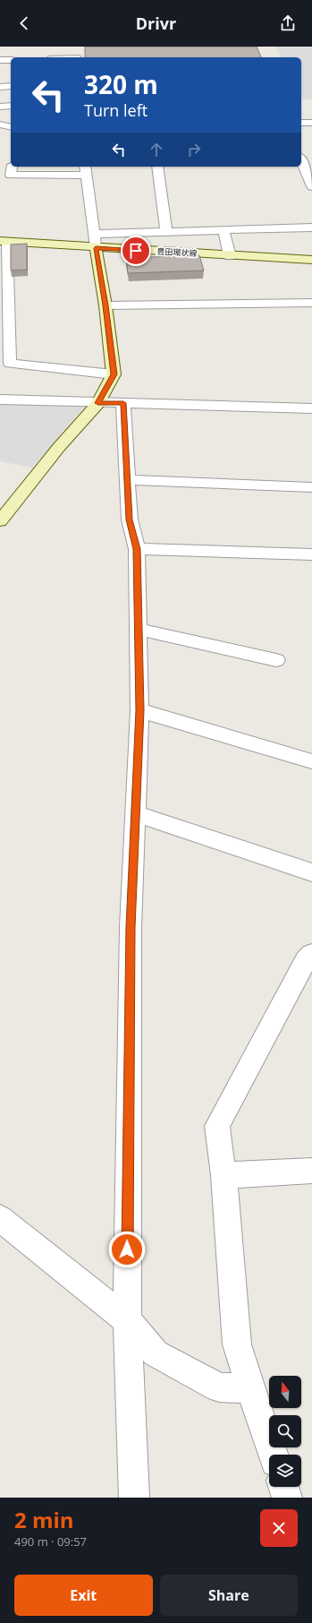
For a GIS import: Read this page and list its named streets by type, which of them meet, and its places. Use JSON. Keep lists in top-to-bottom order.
{
  "streets": {
    "street": ["豊田環状線"]
  },
  "north": "top",
  "page": {
    "header": "Drivr",
    "turn": ["320 m", "Turn left"],
    "heading": ["2 min", "490 m · 09:57"],
    "buttons": ["Exit", "Share"]
  }
}
